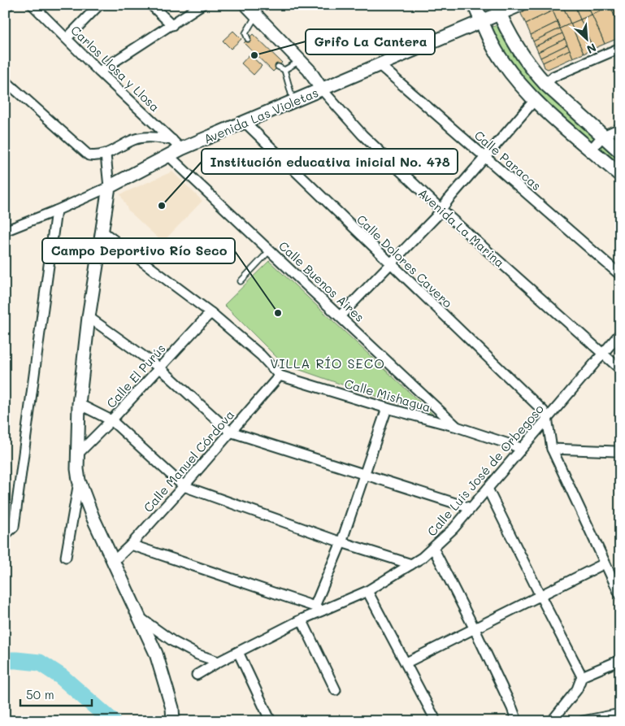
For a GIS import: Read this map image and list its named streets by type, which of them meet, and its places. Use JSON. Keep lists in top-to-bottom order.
{
  "streets": {
    "street": [
      "Carlos Llosa y Llosa",
      "Avenida Las Violetas",
      "Calle Paracas",
      "Avenida La Marina",
      "Calle Dolores Cavero",
      "Calle Buenos Aires",
      "Calle El Purús",
      "Calle Mishagua",
      "Calle Manuel Córdova",
      "Calle Luis José de Orbegoso"
    ]
  },
  "crossings": [
    ["Carlos Llosa y Llosa", "Avenida Las Violetas"],
    ["Avenida Las Violetas", "Calle Paracas"],
    ["Avenida Las Violetas", "Avenida La Marina"],
    ["Avenida Las Violetas", "Calle Dolores Cavero"],
    ["Avenida Las Violetas", "Calle Buenos Aires"],
    ["Avenida La Marina", "Calle Luis José de Orbegoso"],
    ["Calle Dolores Cavero", "Calle Luis José de Orbegoso"],
    ["Calle Buenos Aires", "Calle Mishagua"],
    ["Calle Mishagua", "Calle Manuel Córdova"],
    ["Calle Mishagua", "Calle Luis José de Orbegoso"]
  ],
  "districts": ["VILLA RÍO SECO"],
  "places": ["Grifo La Cantera", "Institución educativa inicial No. 478", "Campo Deportivo Río Seco"],
  "scale_bar": "50 m",
  "north": "bottom right"
}
